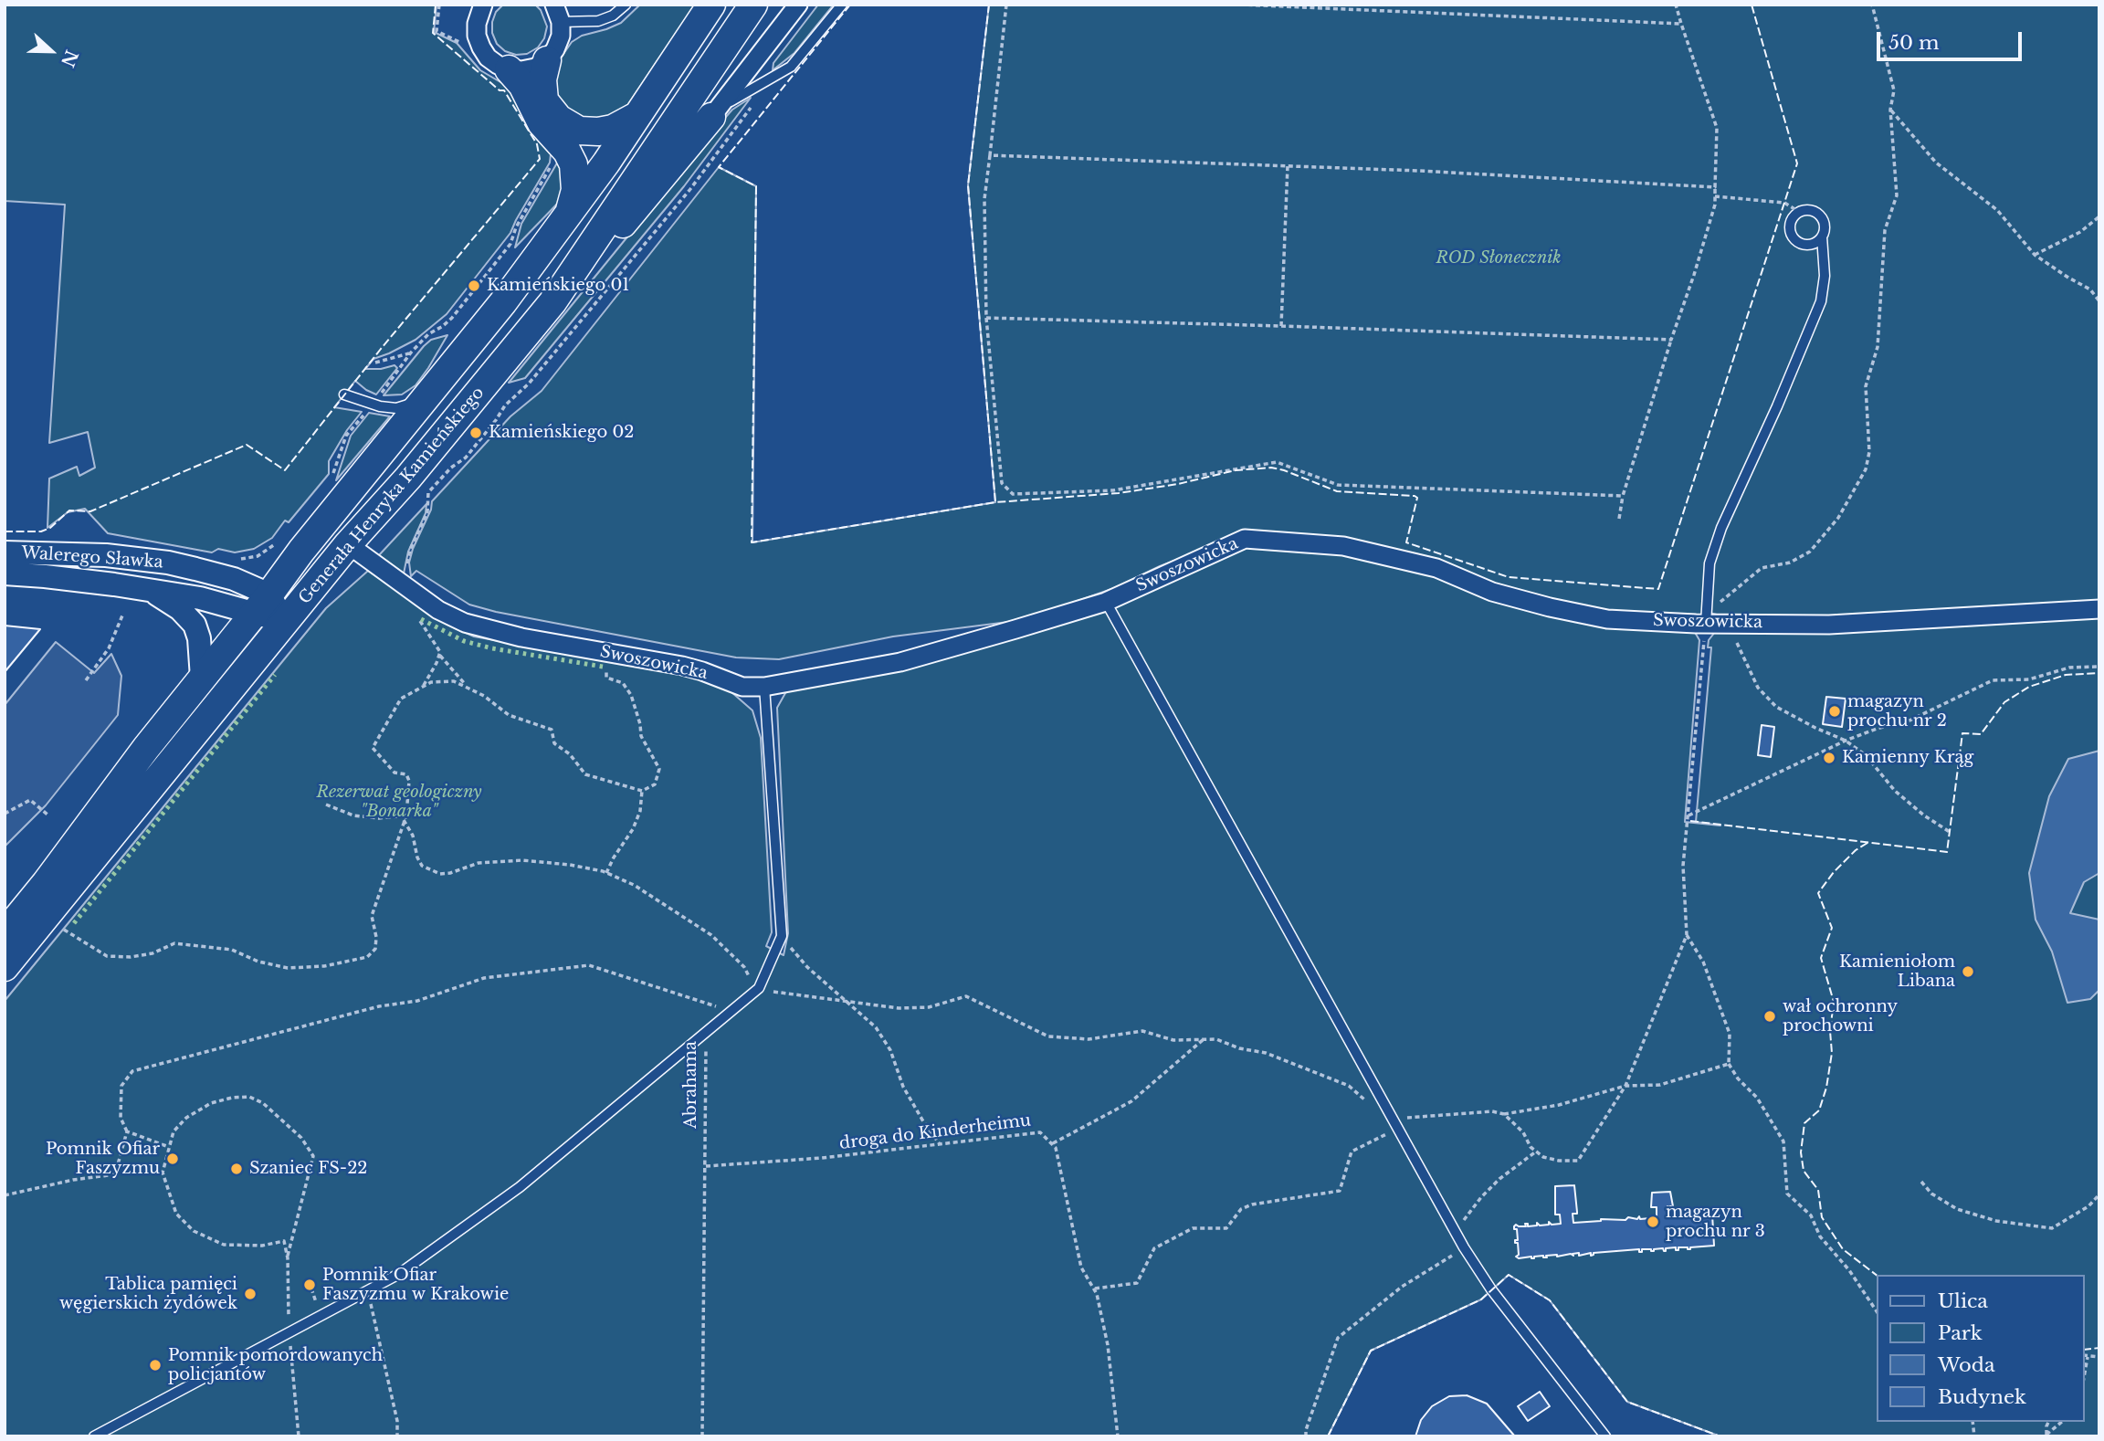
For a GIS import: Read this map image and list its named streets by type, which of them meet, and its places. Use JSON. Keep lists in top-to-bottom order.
{
  "streets": {
    "main road": ["Generała Henryka Kamieńskiego"],
    "street": ["Walerego Sławka", "Swoszowicka"],
    "lane": ["Abrahama"],
    "path": ["droga do Kinderheimu"]
  },
  "crossings": [
    ["Generała Henryka Kamieńskiego", "Walerego Sławka"],
    ["Generała Henryka Kamieńskiego", "Swoszowicka"],
    ["Swoszowicka", "Abrahama"],
    ["Abrahama", "droga do Kinderheimu"]
  ],
  "parks": ["ROD Słonecznik", "Rezerwat geologiczny \"Bonarka\""],
  "places": [
    "Kamieńskiego 01",
    "Kamieńskiego 02",
    "magazyn prochu nr 2",
    "Kamienny Krąg",
    "Kamieniołom Libana",
    "wał ochronny prochowni",
    "Pomnik Ofiar Faszyzmu",
    "Szaniec FS-22",
    "magazyn prochu nr 3",
    "Pomnik Ofiar Faszyzmu w Krakowie",
    "Tablica pamięci węgierskich żydówek",
    "Pomnik pomordowanych policjantów"
  ],
  "legend": [
    "Ulica",
    "Park",
    "Woda",
    "Budynek"
  ],
  "scale_bar": "50 m",
  "north": "right"
}
